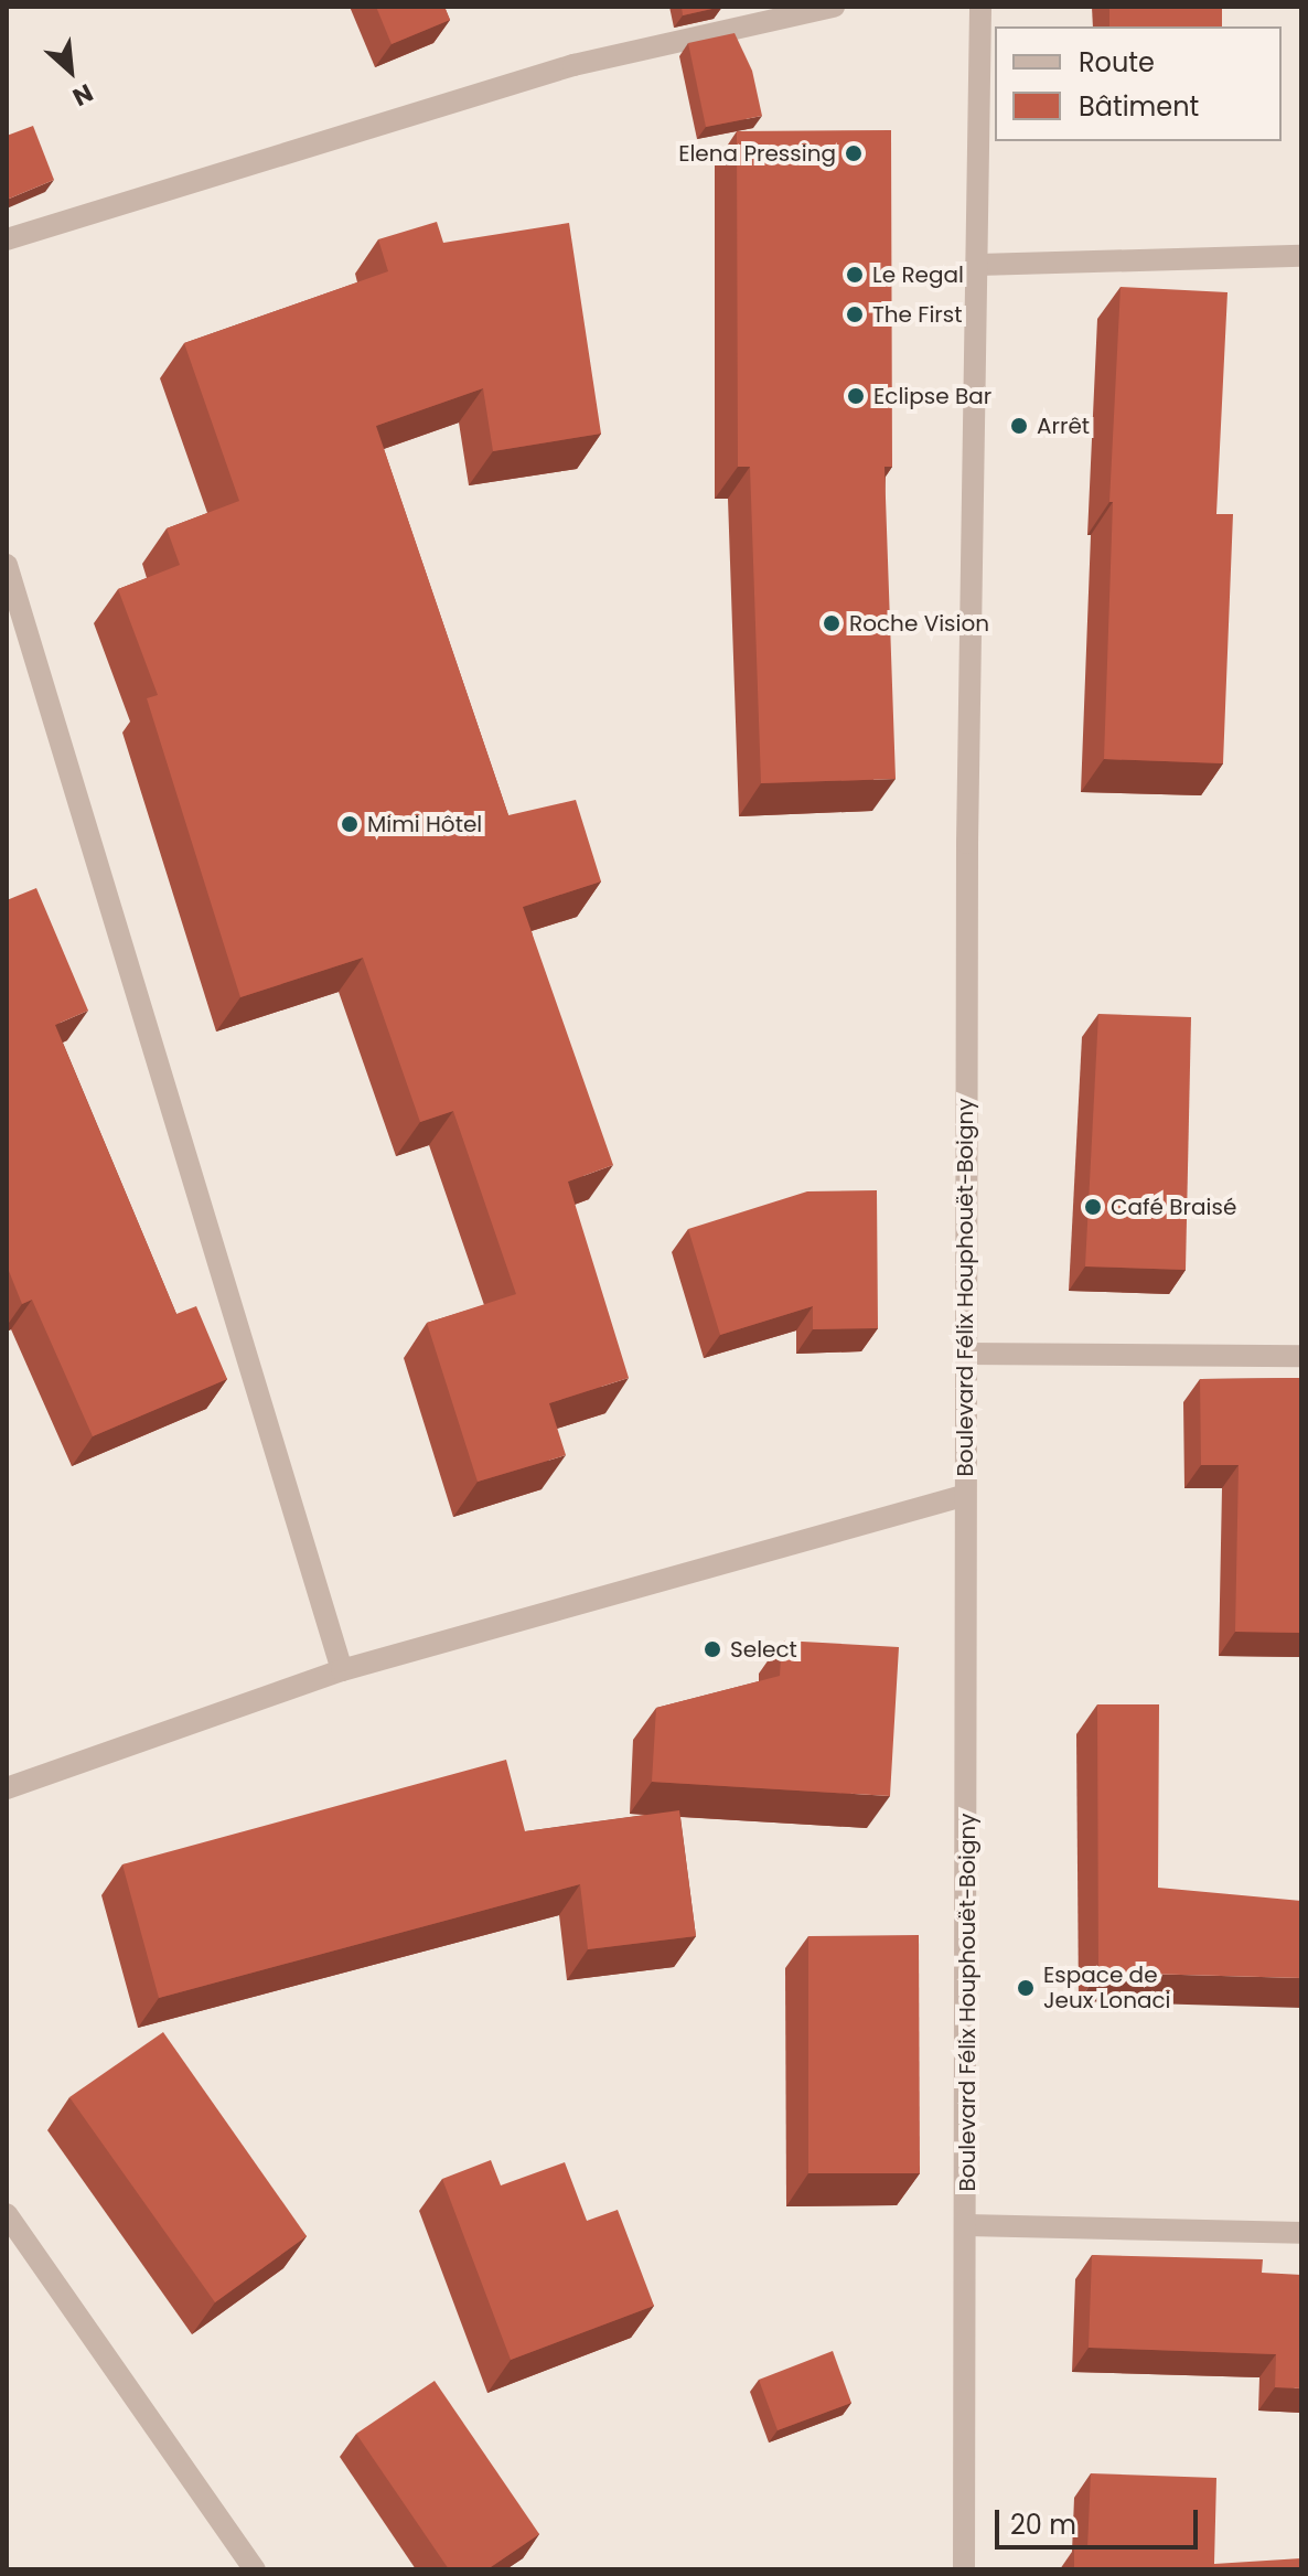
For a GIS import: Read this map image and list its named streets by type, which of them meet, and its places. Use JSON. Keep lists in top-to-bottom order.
{
  "streets": {
    "street": ["Boulevard Félix Houphouët-Boigny"]
  },
  "places": [
    "Elena Pressing",
    "Le Regal",
    "The First",
    "Eclipse Bar",
    "Arrêt",
    "Roche Vision",
    "Mimi Hôtel",
    "Café Braisé",
    "Select",
    "Espace de Jeux Lonaci"
  ],
  "legend": ["Route", "Bâtiment"],
  "scale_bar": "20 m",
  "north": "bottom right"
}
